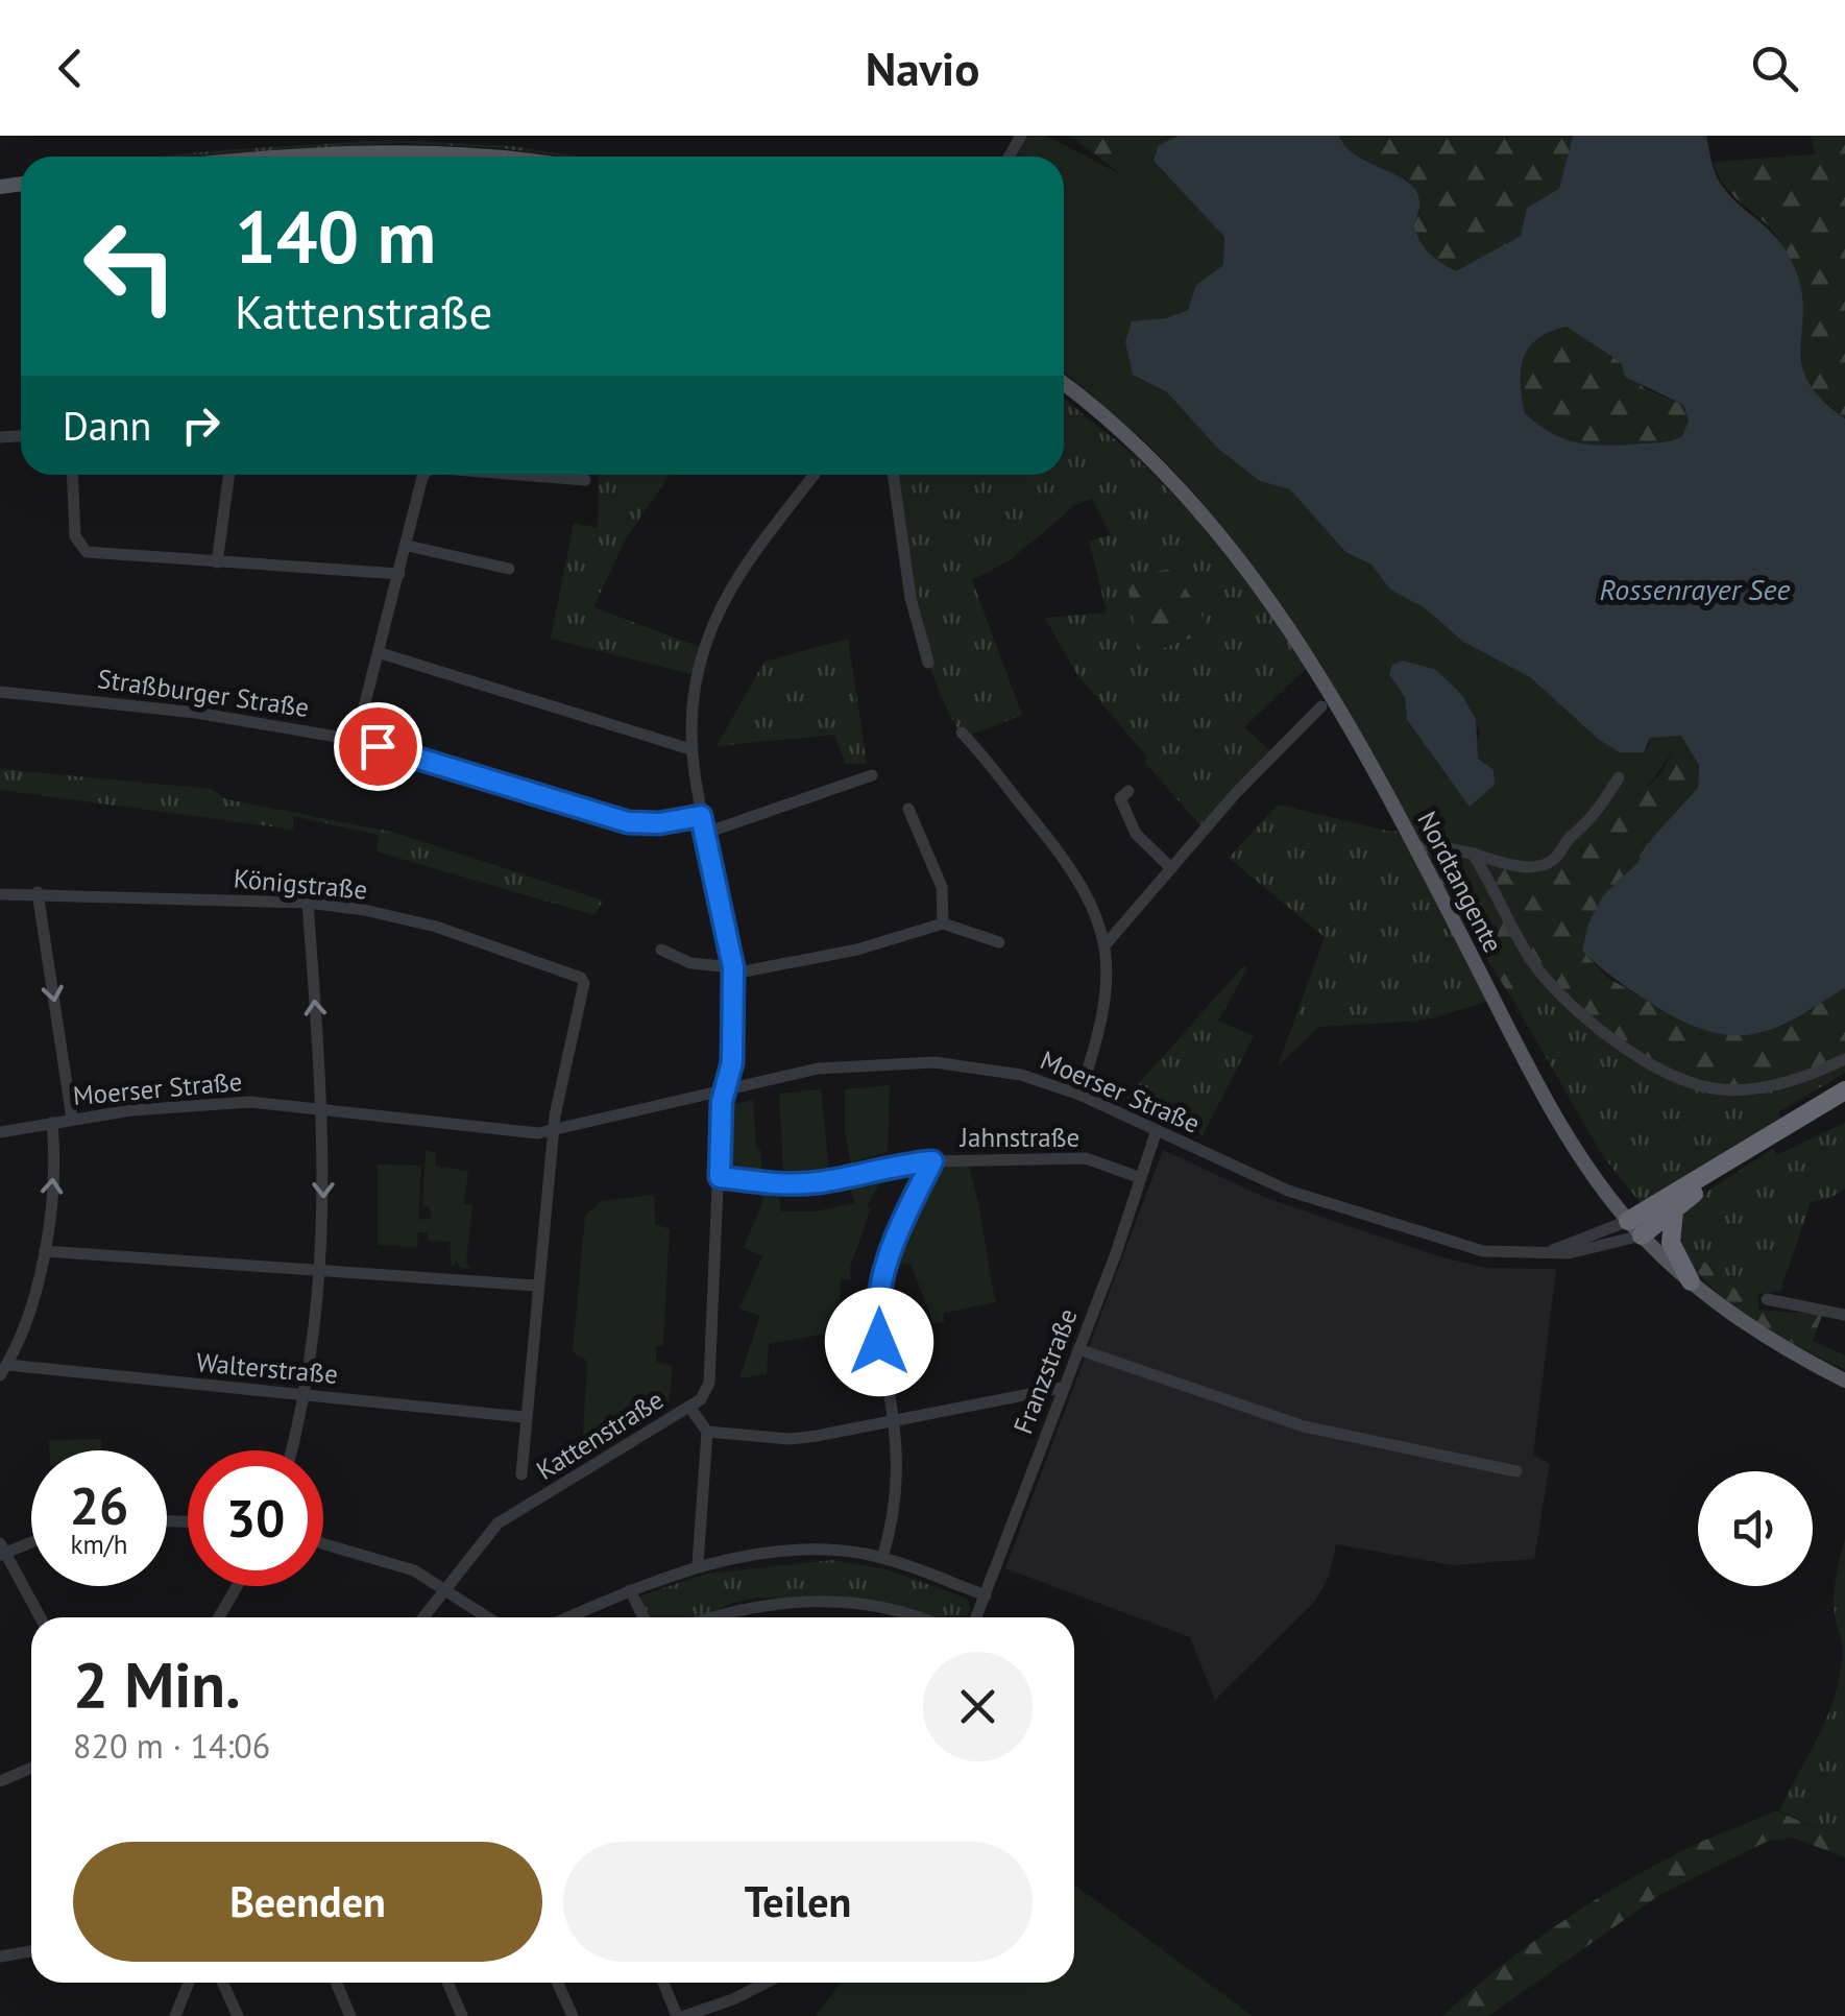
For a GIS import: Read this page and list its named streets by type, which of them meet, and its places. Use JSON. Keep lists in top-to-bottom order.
{
  "streets": {
    "main road": ["Nordtangente"],
    "street": [
      "Straßburger Straße",
      "Königstraße",
      "Moerser Straße",
      "Jahnstraße",
      "Walterstraße",
      "Franzstraße",
      "Kattenstraße"
    ]
  },
  "crossings": [
    ["Straßburger Straße", "Kattenstraße"],
    ["Nordtangente", "Moerser Straße"],
    ["Königstraße", "Moerser Straße"],
    ["Moerser Straße", "Franzstraße"],
    ["Moerser Straße", "Kattenstraße"],
    ["Jahnstraße", "Franzstraße"]
  ],
  "water": ["Rossenrayer See"],
  "page": {
    "header": "Navio",
    "turn": ["140 m", "Kattenstraße"],
    "then": "Dann",
    "speed": "26 km/h",
    "limit": "30",
    "heading": ["2 Min.", "820 m · 14:06"],
    "buttons": ["Beenden", "Teilen"]
  }
}
